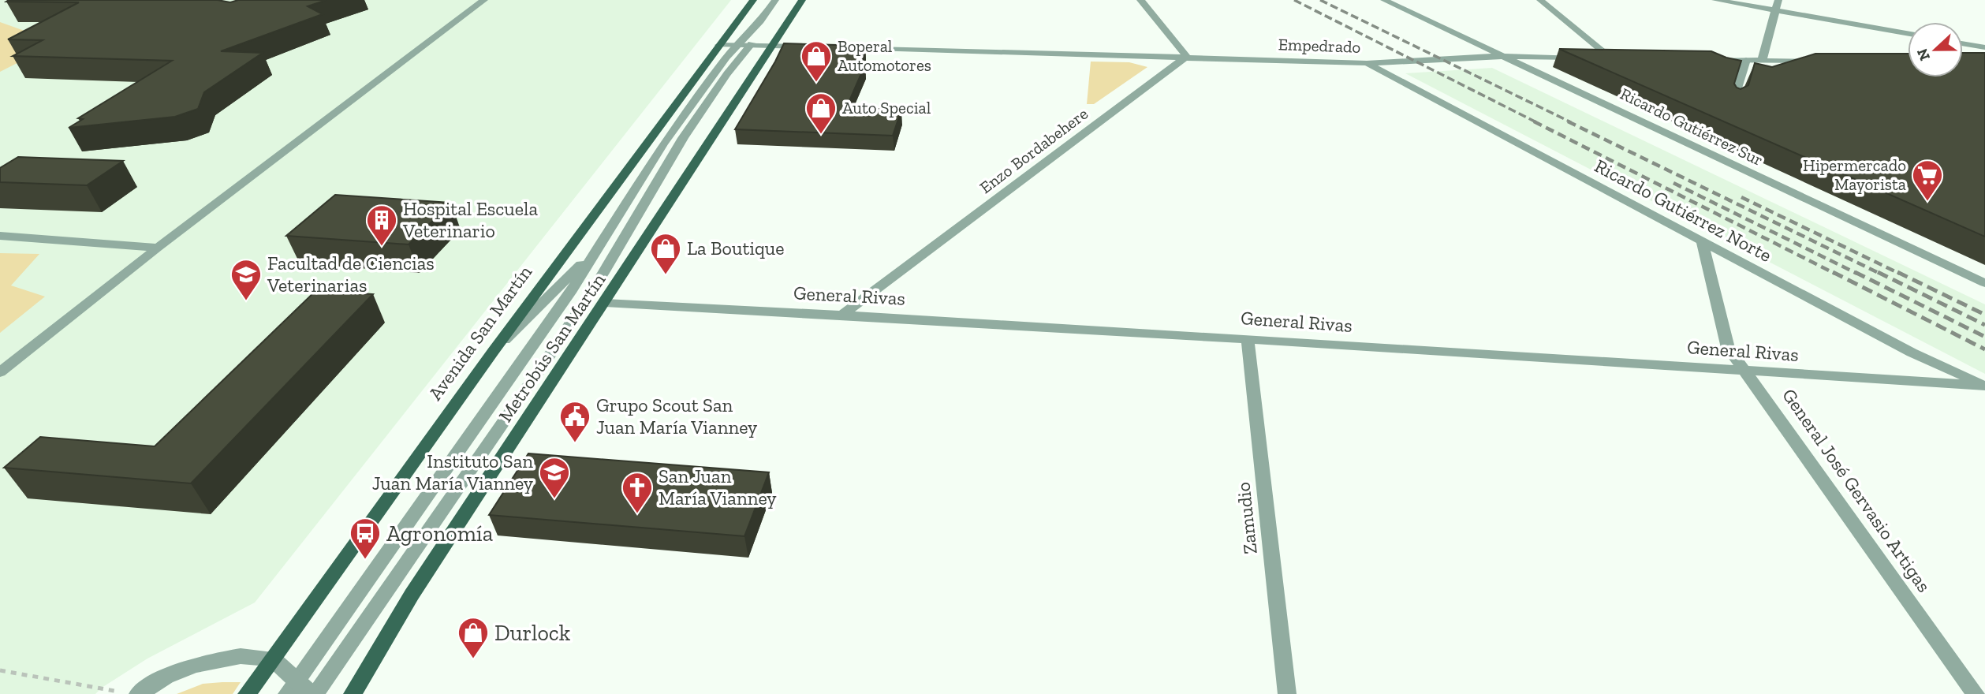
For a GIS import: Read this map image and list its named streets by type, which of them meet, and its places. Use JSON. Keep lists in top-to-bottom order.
{
  "streets": {
    "main road": ["Avenida San Martín"],
    "street": [
      "Empedrado",
      "Ricardo Gutiérrez Sur",
      "Enzo Bordabehere",
      "Ricardo Gutiérrez Norte",
      "General Rivas",
      "Metrobús San Martín",
      "General José Gervasio Artigas",
      "Zamudio"
    ]
  },
  "crossings": [
    ["Empedrado", "Ricardo Gutiérrez Sur"],
    ["Empedrado", "Enzo Bordabehere"],
    ["Empedrado", "Ricardo Gutiérrez Norte"],
    ["Enzo Bordabehere", "General Rivas"],
    ["Ricardo Gutiérrez Norte", "General Rivas"],
    ["Ricardo Gutiérrez Norte", "General José Gervasio Artigas"],
    ["General Rivas", "General José Gervasio Artigas"],
    ["General Rivas", "Zamudio"],
    ["Avenida San Martín", "Metrobús San Martín"]
  ],
  "places": {
    "shop": [
      "Boperal Automotores",
      "Auto Special",
      "La Boutique",
      "Durlock"
    ],
    "supermarket": ["Hipermercado Mayorista"],
    "building": ["Hospital Escuela Veterinario"],
    "school or university": ["Facultad de Ciencias Veterinarias", "Instituto San Juan María Vianney"],
    "public building": ["Grupo Scout San Juan María Vianney"],
    "church": ["San Juan María Vianney"],
    "bus stop": ["Agronomía"]
  },
  "north": "left"
}
